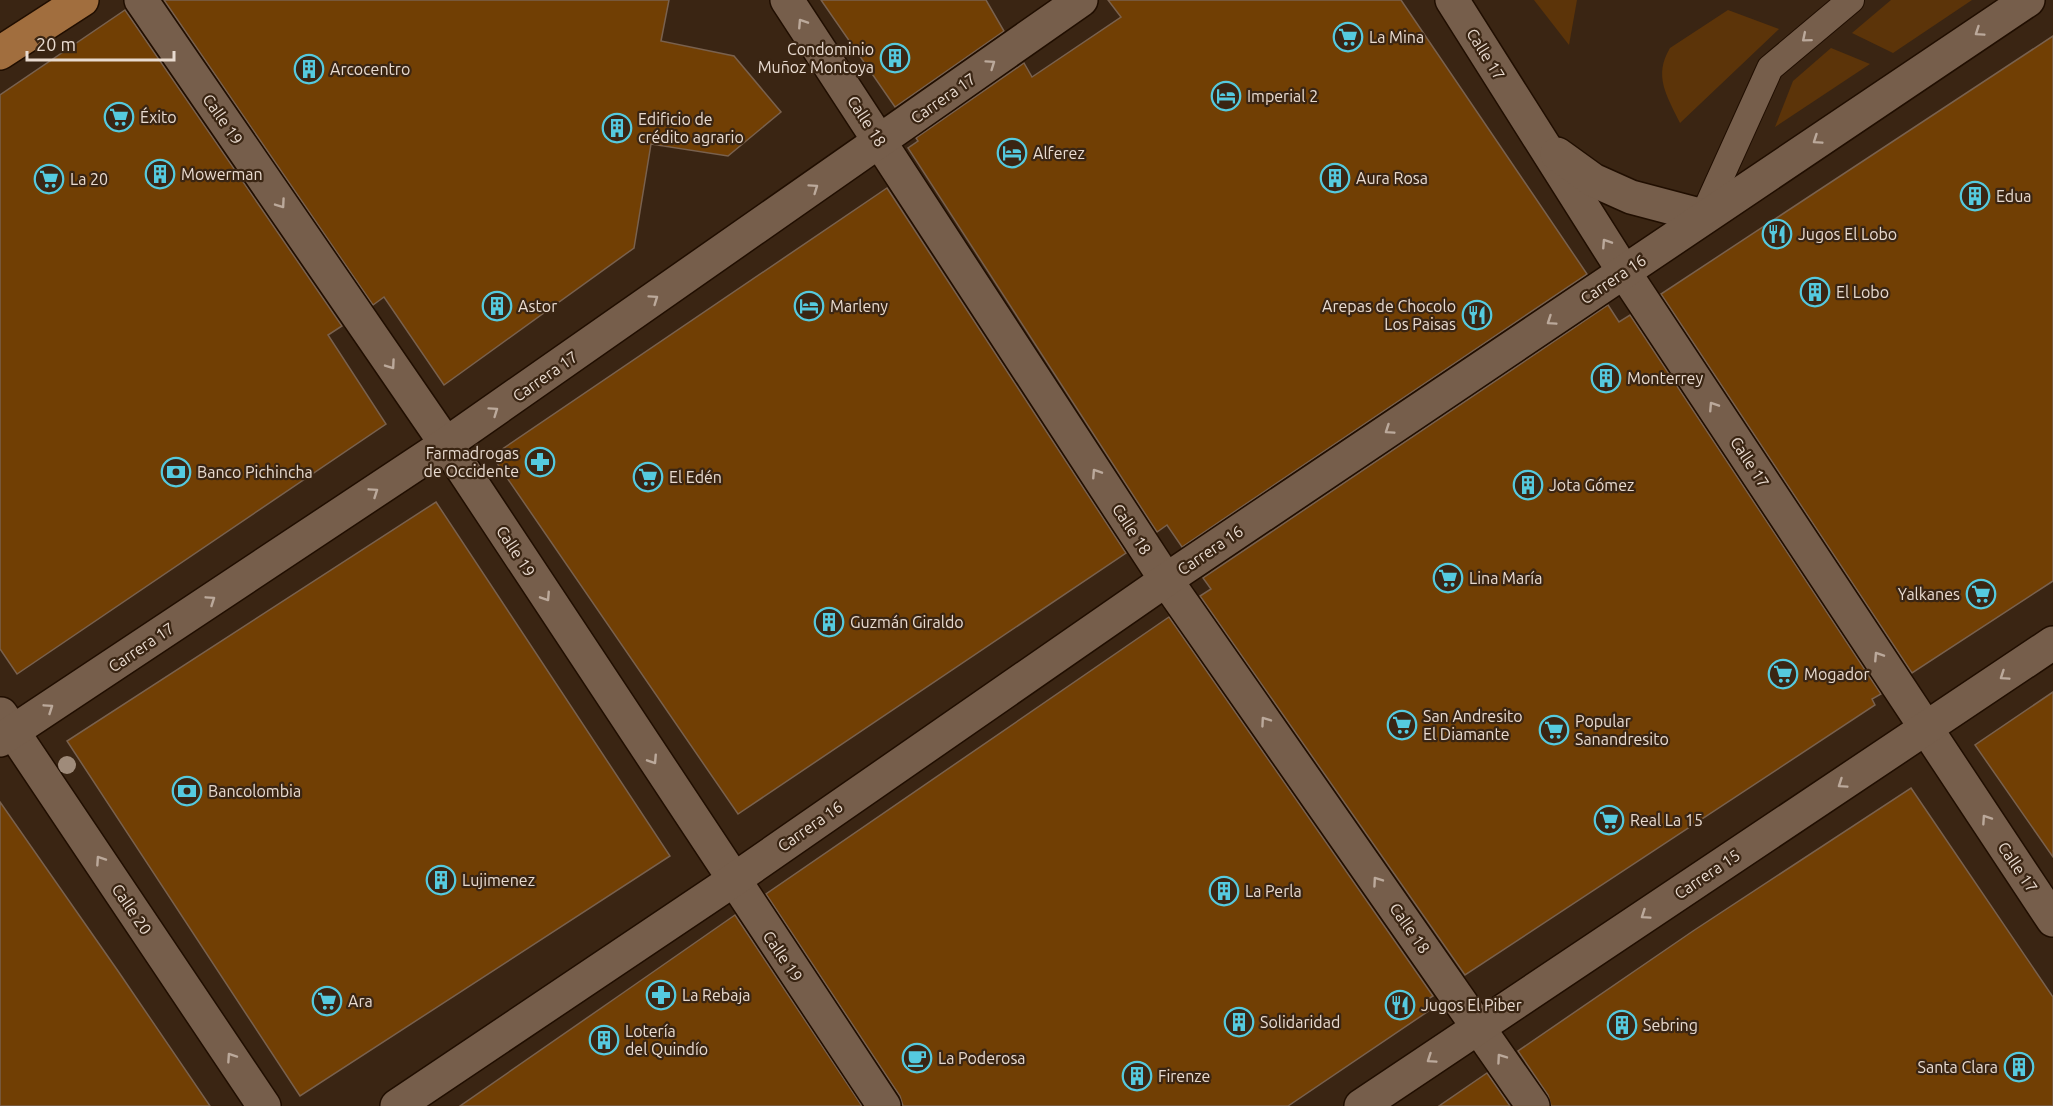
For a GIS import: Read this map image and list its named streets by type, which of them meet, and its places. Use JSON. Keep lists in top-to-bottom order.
{
  "streets": {
    "street": [
      "Calle 17",
      "Carrera 17",
      "Calle 19",
      "Calle 18",
      "Carrera 16",
      "Carrera 15",
      "Calle 20"
    ]
  },
  "crossings": [
    ["Calle 17", "Carrera 16"],
    ["Calle 17", "Carrera 15"],
    ["Carrera 17", "Calle 19"],
    ["Carrera 17", "Calle 18"],
    ["Carrera 17", "Calle 20"],
    ["Calle 19", "Carrera 16"],
    ["Calle 18", "Carrera 16"],
    ["Calle 18", "Carrera 15"]
  ],
  "one_way": [
    "Calle 17",
    "Carrera 17",
    "Calle 19",
    "Calle 18",
    "Carrera 16",
    "Carrera 15",
    "Calle 20"
  ],
  "places": {
    "supermarket": [
      "La Mina",
      "Éxito",
      "La 20",
      "El Edén",
      "Lina María",
      "Yalkanes",
      "Mogador",
      "San Andresito El Diamante",
      "Popular Sanandresito",
      "Real La 15",
      "Ara"
    ],
    "building": [
      "Condominio Muñoz Montoya",
      "Arcocentro",
      "Edificio de crédito agrario",
      "Mowerman",
      "Aura Rosa",
      "Edua",
      "El Lobo",
      "Astor",
      "Monterrey",
      "Jota Gómez",
      "Guzmán Giraldo",
      "Lujimenez",
      "La Perla",
      "Solidaridad",
      "Sebring",
      "Lotería del Quindío",
      "Santa Clara",
      "Firenze"
    ],
    "hotel": ["Imperial 2", "Alferez", "Marleny"],
    "restaurant": ["Jugos El Lobo", "Arepas de Chocolo Los Paisas", "Jugos El Piber"],
    "pharmacy": ["Farmadrogas de Occidente", "La Rebaja"],
    "bank": ["Banco Pichincha", "Bancolombia"],
    "cafe": ["La Poderosa"]
  },
  "scale_bar": "20 m"
}
